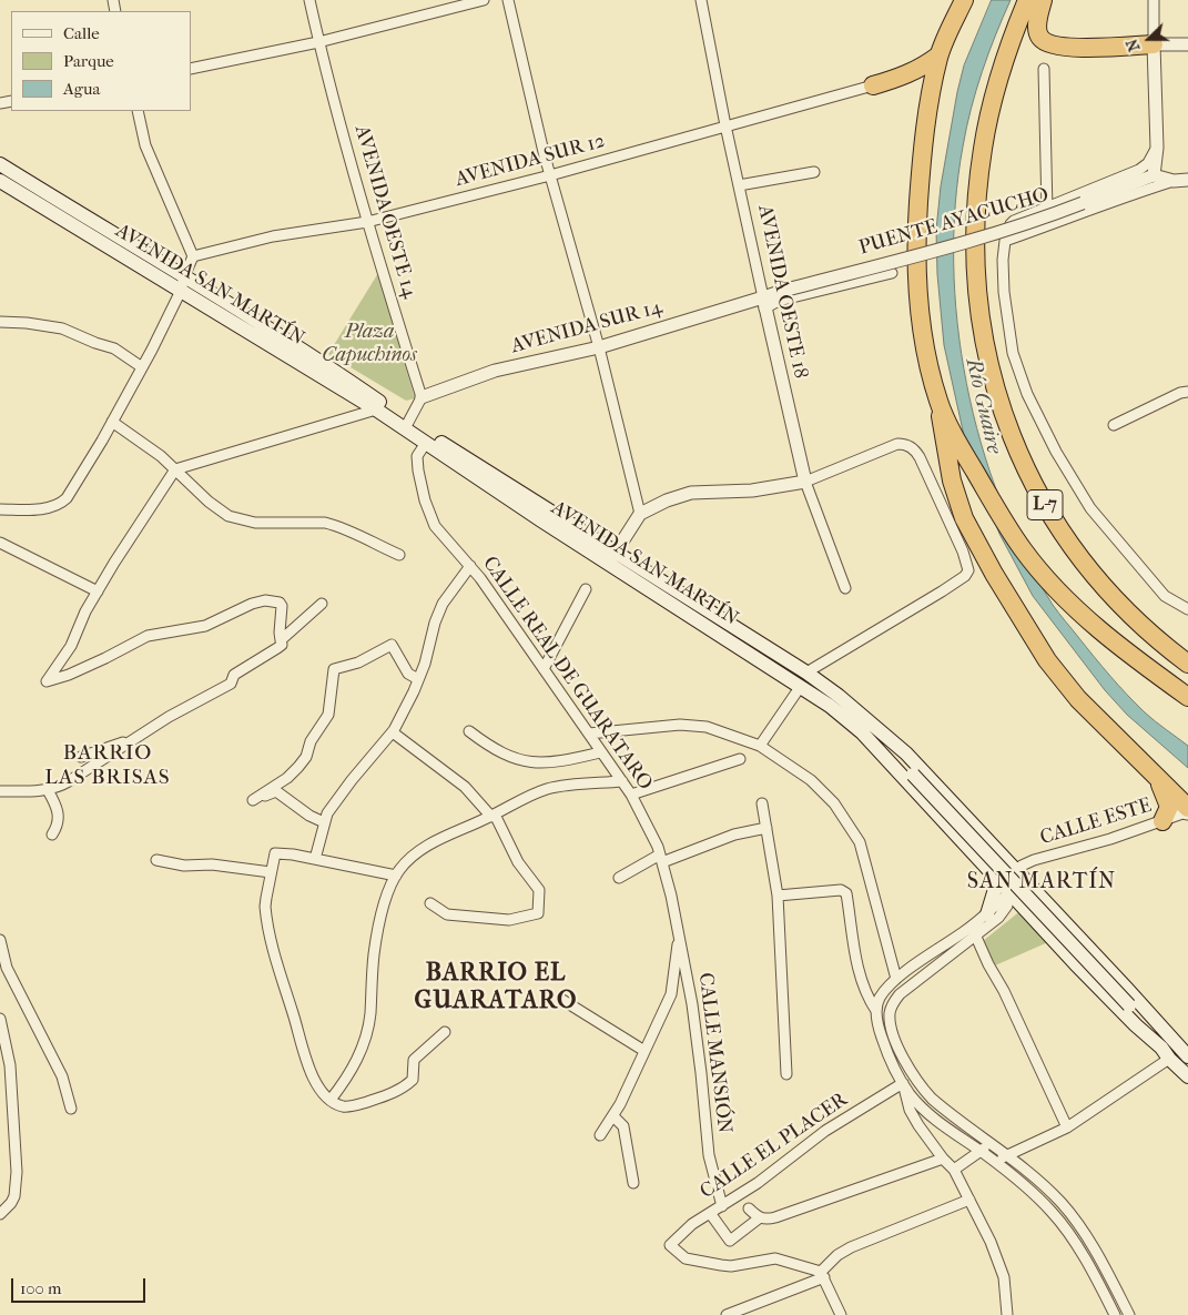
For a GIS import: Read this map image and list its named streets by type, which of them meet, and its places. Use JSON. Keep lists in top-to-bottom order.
{
  "streets": {
    "highway": ["L-7"],
    "main road": ["AVENIDA SAN MARTÍN"],
    "street": [
      "AVENIDA SUR 12",
      "AVENIDA OESTE 14",
      "PUENTE AYACUCHO",
      "AVENIDA OESTE 18",
      "AVENIDA SUR 14",
      "CALLE REAL DE GUARATARO",
      "CALLE ESTE",
      "CALLE MANSIÓN",
      "CALLE EL PLACER"
    ]
  },
  "crossings": [
    ["AVENIDA SUR 12", "AVENIDA OESTE 14"],
    ["AVENIDA SUR 12", "AVENIDA OESTE 18"],
    ["AVENIDA OESTE 14", "AVENIDA SUR 14"],
    ["PUENTE AYACUCHO", "AVENIDA OESTE 18"],
    ["PUENTE AYACUCHO", "AVENIDA SUR 14"],
    ["AVENIDA SAN MARTÍN", "CALLE REAL DE GUARATARO"],
    ["AVENIDA SAN MARTÍN", "CALLE ESTE"],
    ["AVENIDA OESTE 18", "AVENIDA SUR 14"],
    ["CALLE REAL DE GUARATARO", "CALLE MANSIÓN"],
    ["CALLE MANSIÓN", "CALLE EL PLACER"]
  ],
  "districts": ["BARRIO LAS BRISAS", "SAN MARTÍN", "BARRIO EL GUARATARO"],
  "water": ["Río Guaire"],
  "parks": ["Plaza Capuchinos"],
  "legend": ["Calle", "Parque", "Agua"],
  "scale_bar": "100 m",
  "north": "left"
}
